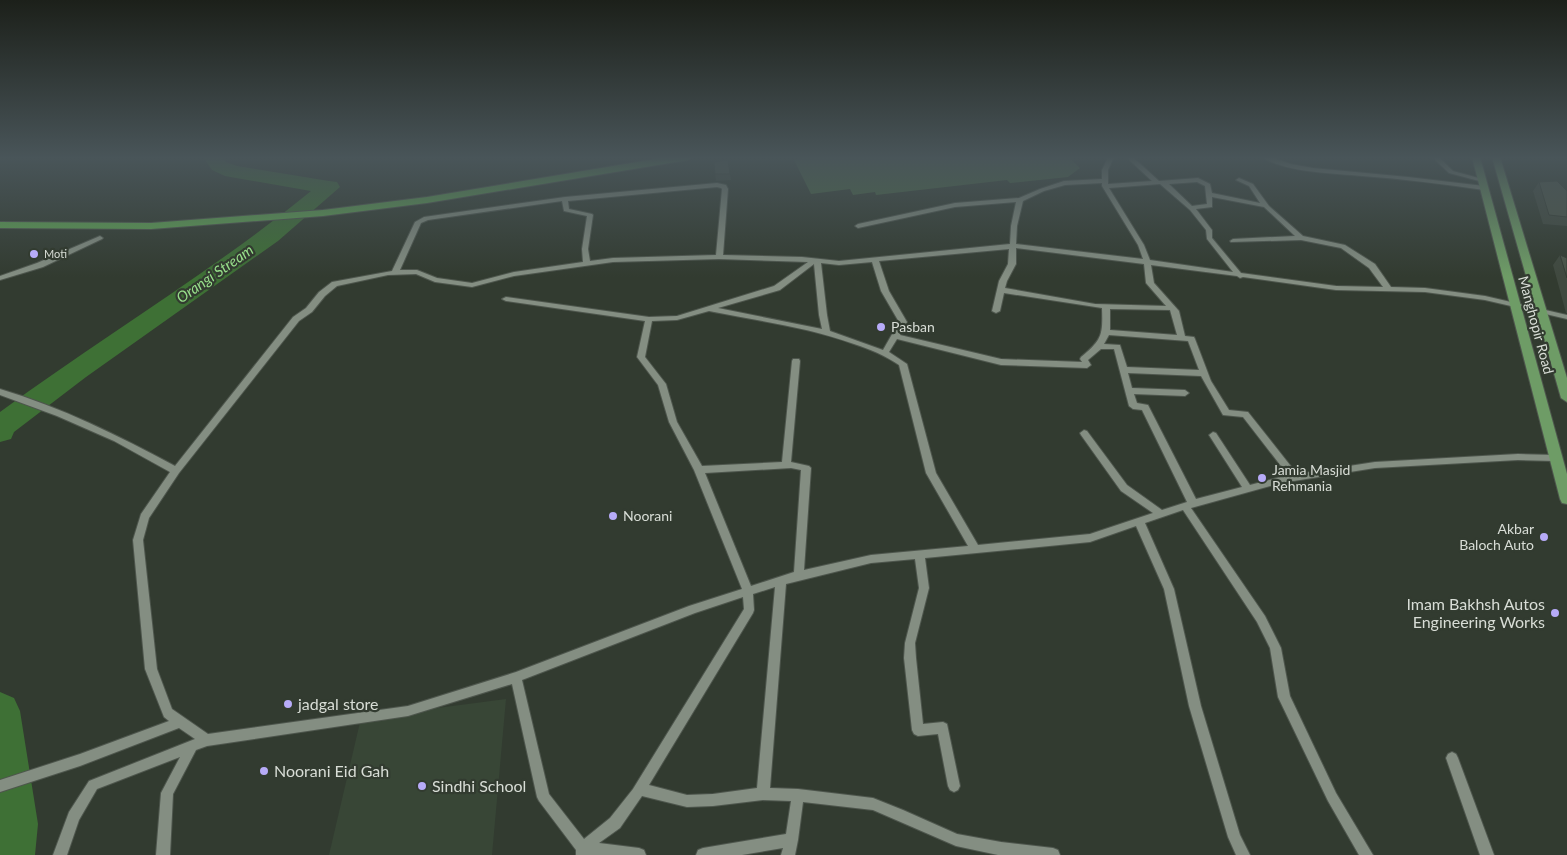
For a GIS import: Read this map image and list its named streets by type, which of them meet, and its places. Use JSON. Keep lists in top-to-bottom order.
{
  "streets": {
    "main road": ["Manghopir Road"]
  },
  "water": ["Orangi Stream"],
  "places": [
    "Moti",
    "Pasban",
    "Jamia Masjid Rehmania",
    "Noorani",
    "Akbar Baloch Auto",
    "Imam Bakhsh Autos Engineering Works",
    "jadgal store",
    "Noorani Eid Gah",
    "Sindhi School"
  ]
}
